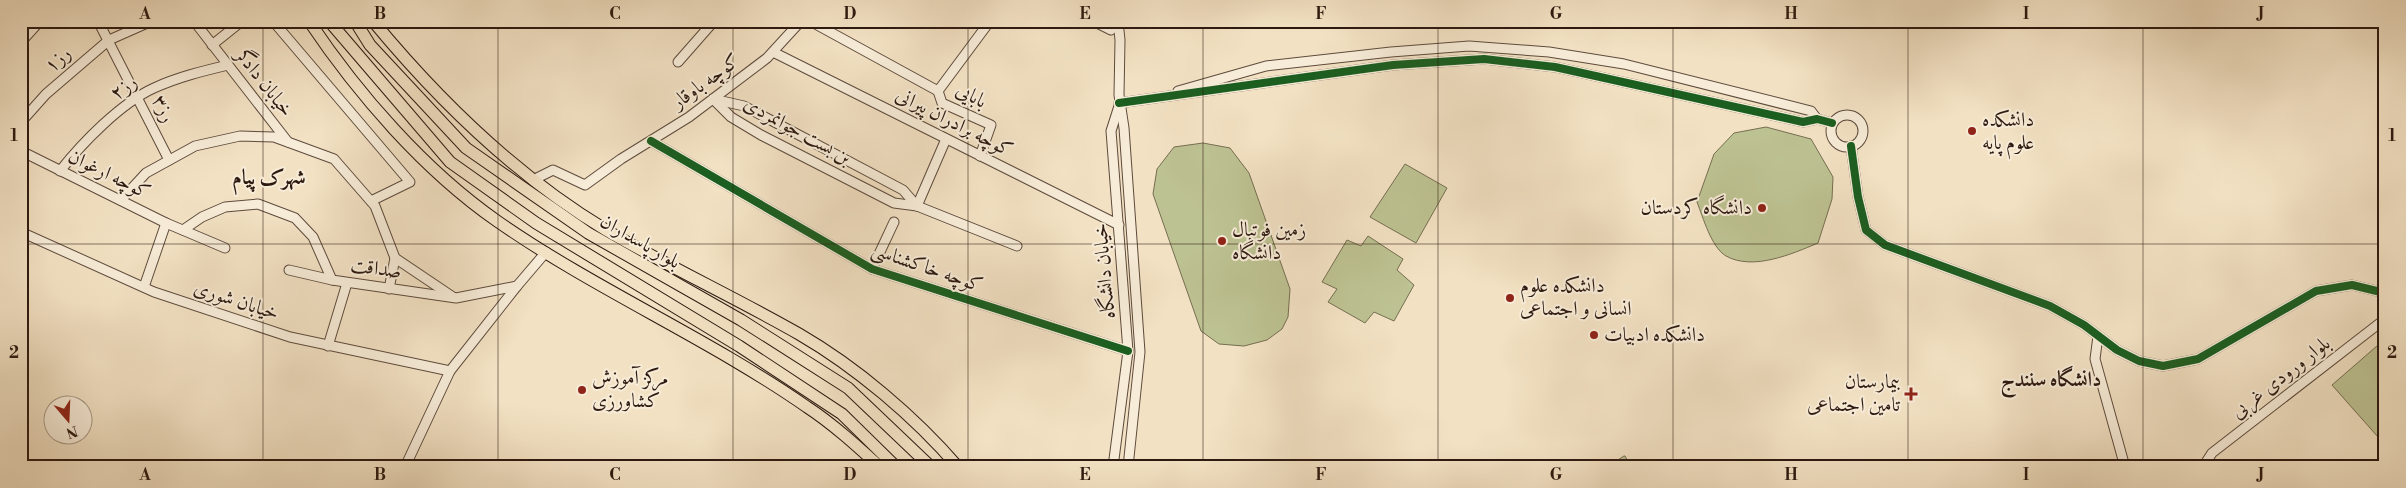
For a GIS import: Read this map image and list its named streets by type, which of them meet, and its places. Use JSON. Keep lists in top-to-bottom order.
{
  "streets": {
    "main road": ["بلوار پاسداران"],
    "street": [
      "رز۱",
      "کوچه باوقار",
      "خیابان دادگر",
      "رز۲",
      "بابایی",
      "رز۳",
      "کوچه برادران پیرانی",
      "بن بست جوانمردی",
      "کوچه ارغوان",
      "کوچه خاکشناسی",
      "صداقت",
      "خیابان دانشگاه",
      "خیابان شوری",
      "بلوار ورودی غربی"
    ]
  },
  "crossings": [
    ["رز۱", "رز۳"],
    ["کوچه باوقار", "کوچه برادران پیرانی"],
    ["کوچه باوقار", "بن بست جوانمردی"],
    ["کوچه باوقار", "کوچه خاکشناسی"],
    ["خیابان دادگر", "رز۲"],
    ["رز۲", "رز۳"],
    ["رز۲", "کوچه ارغوان"],
    ["بابایی", "کوچه برادران پیرانی"],
    ["کوچه برادران پیرانی", "خیابان دانشگاه"],
    ["کوچه ارغوان", "صداقت"],
    ["کوچه خاکشناسی", "خیابان دانشگاه"]
  ],
  "districts": ["شهرک پیام", "دانشگاه سنندج"],
  "places": {
    "other": [
      "دانشکده علوم پایه",
      "دانشگاه کردستان",
      "زمین فوتبال دانشگاه",
      "دانشکده علوم انسانی و اجتماعی",
      "دانشکده ادبیات",
      "مرکز آموزش کشاورزی"
    ],
    "health": ["بیمارستان تامین اجتماعی"]
  },
  "north": "bottom",
  "grid": {
    "columns": [
      "A",
      "B",
      "C",
      "D",
      "E",
      "F",
      "G",
      "H",
      "I",
      "J"
    ],
    "rows": ["1", "2"]
  }
}
